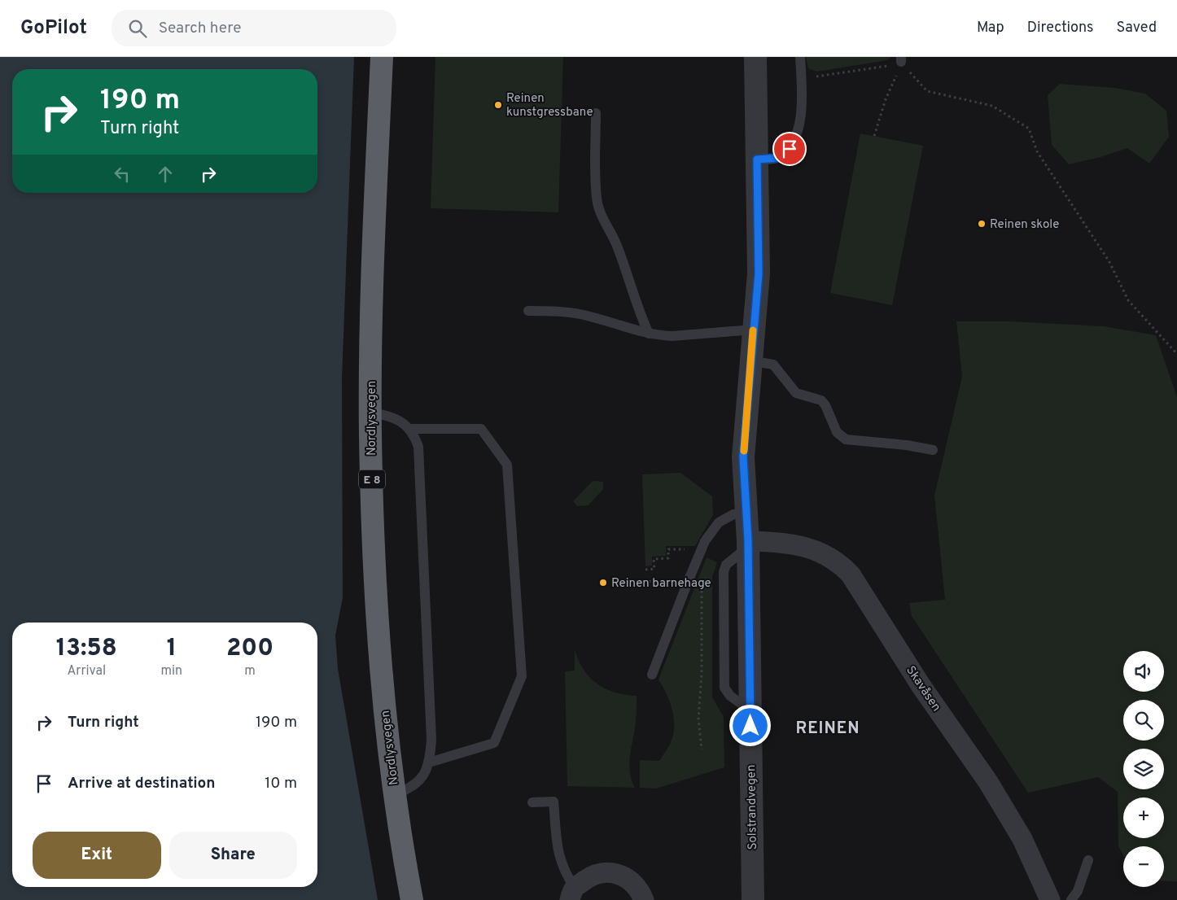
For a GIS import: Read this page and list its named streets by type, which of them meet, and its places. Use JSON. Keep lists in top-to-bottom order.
{
  "streets": {
    "highway": ["Nordlysvegen", "E 8"],
    "street": ["Skavåsen", "Solstrandvegen"]
  },
  "crossings": [
    ["Skavåsen", "Solstrandvegen"]
  ],
  "districts": ["REINEN"],
  "places": ["Reinen kunstgressbane", "Reinen skole", "Reinen barnehage"],
  "page": {
    "header": "GoPilot",
    "search": "Search here",
    "nav": ["Map", "Directions", "Saved"],
    "turn": ["190 m", "Turn right"],
    "eta": [
      "13:58",
      "Arrival",
      "1",
      "min",
      "200",
      "m"
    ],
    "map_buttons": ["+", "−"],
    "list": [
      {
        "name": "Turn right",
        "value": "190 m"
      },
      {
        "name": "Arrive at destination",
        "value": "10 m"
      }
    ],
    "buttons": ["Exit", "Share"]
  }
}
